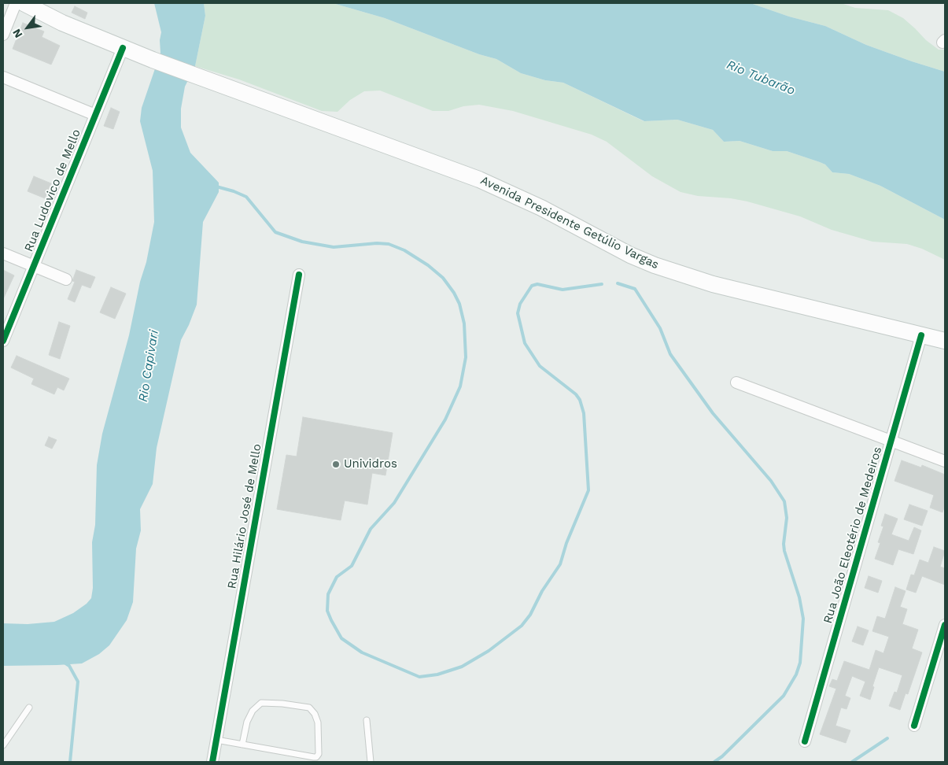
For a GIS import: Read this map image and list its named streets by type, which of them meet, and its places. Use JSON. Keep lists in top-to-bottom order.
{
  "streets": {
    "main road": ["Avenida Presidente Getúlio Vargas"],
    "street": ["Rua Ludovico de Mello", "Rua Hilário José de Mello", "Rua João Eleotério de Medeiros"]
  },
  "crossings": [
    ["Rua Ludovico de Mello", "Avenida Presidente Getúlio Vargas"],
    ["Avenida Presidente Getúlio Vargas", "Rua João Eleotério de Medeiros"]
  ],
  "water": ["Rio Tubarão", "Rio Capivari"],
  "places": ["Unividros"],
  "north": "bottom left"
}
